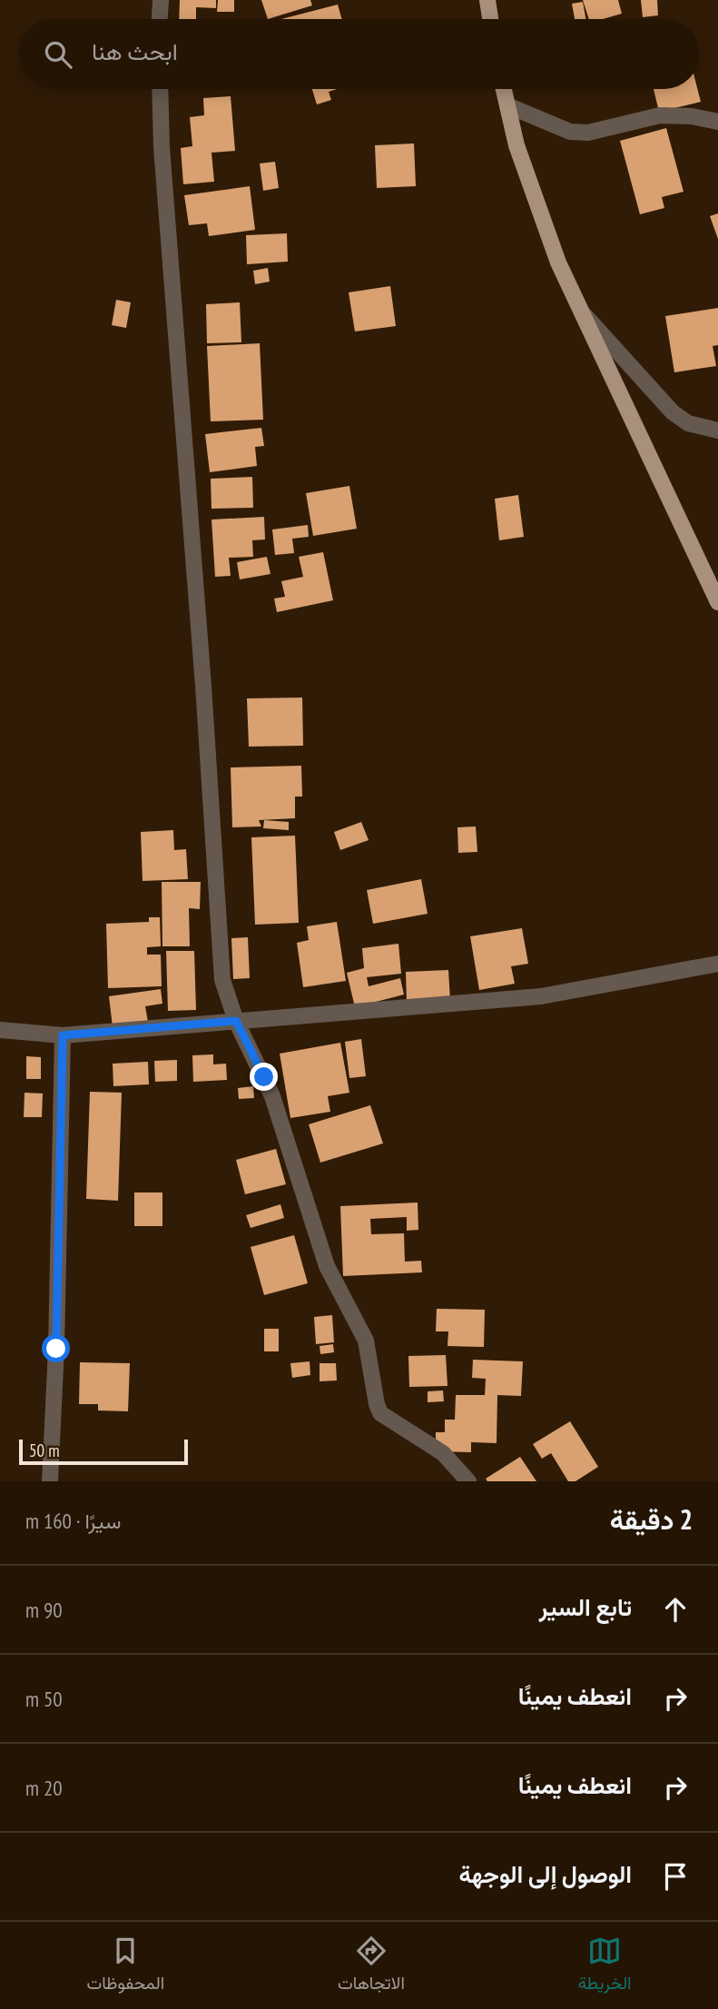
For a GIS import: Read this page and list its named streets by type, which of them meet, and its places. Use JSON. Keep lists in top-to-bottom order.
{
  "scale_bar": "50 m",
  "page": {
    "search": "ابحث هنا",
    "scale": "50 m",
    "heading": ["2 دقيقة", "سيرًا · 160 m"],
    "list": [
      ["تابع السير", "90 m"],
      ["انعطف يمينًا", "50 m"],
      ["انعطف يمينًا", "20 m"],
      "الوصول إلى الوجهة"
    ],
    "nav": ["الخريطة", "الاتجاهات", "المحفوظات"]
  }
}
